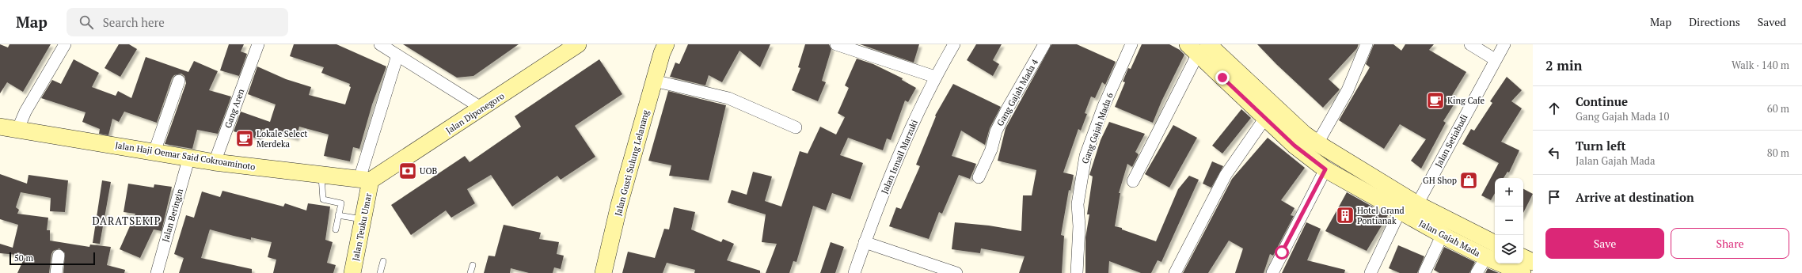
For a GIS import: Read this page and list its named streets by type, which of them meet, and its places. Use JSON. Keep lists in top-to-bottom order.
{
  "streets": {
    "street": [
      "Gang Gajah Mada 4",
      "Gang Aren",
      "Jalan Diponegoro",
      "Gang Gajah Mada 6",
      "Jalan Setiabudi",
      "Jalan Haji Oemar Said Cokroaminoto",
      "Jalan Ismail Marzuki",
      "Jalan Gusti Sulung Lelanang",
      "Jalan Beringin",
      "Jalan Teuku Umar",
      "Jalan Gajah Mada"
    ]
  },
  "crossings": [
    ["Gang Aren", "Jalan Haji Oemar Said Cokroaminoto"],
    ["Jalan Diponegoro", "Jalan Haji Oemar Said Cokroaminoto"],
    ["Jalan Diponegoro", "Jalan Teuku Umar"],
    ["Jalan Setiabudi", "Jalan Gajah Mada"],
    ["Jalan Haji Oemar Said Cokroaminoto", "Jalan Beringin"],
    ["Jalan Haji Oemar Said Cokroaminoto", "Jalan Teuku Umar"]
  ],
  "districts": ["DARATSEKIP"],
  "places": {
    "cafe": ["King Cafe", "Lokale Select Merdeka"],
    "bank": ["UOB"],
    "shop": ["GH Shop"],
    "building": ["Hotel Grand Pontianak"]
  },
  "scale_bar": "50 m",
  "page": {
    "header": "Map",
    "search": "Search here",
    "nav": ["Map", "Directions", "Saved"],
    "heading": ["2 min", "Walk · 140 m"],
    "list": [
      ["Continue", "Gang Gajah Mada 10", "60 m"],
      ["Turn left", "Jalan Gajah Mada", "80 m"],
      "Arrive at destination"
    ],
    "map_buttons": ["+", "−"],
    "buttons": ["Save", "Share"],
    "scale": "50 m"
  }
}
